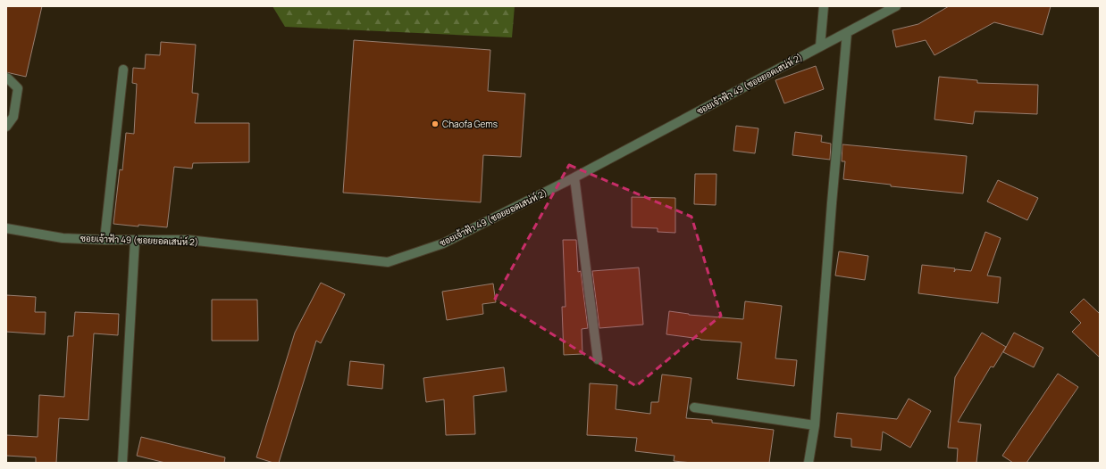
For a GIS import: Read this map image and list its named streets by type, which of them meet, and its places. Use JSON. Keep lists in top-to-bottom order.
{
  "streets": {
    "street": ["ซอยเจ้าฟ้า 49 (ซอยยอดเสน่ห์ 2)"]
  },
  "places": ["Chaofa Gems"]
}
